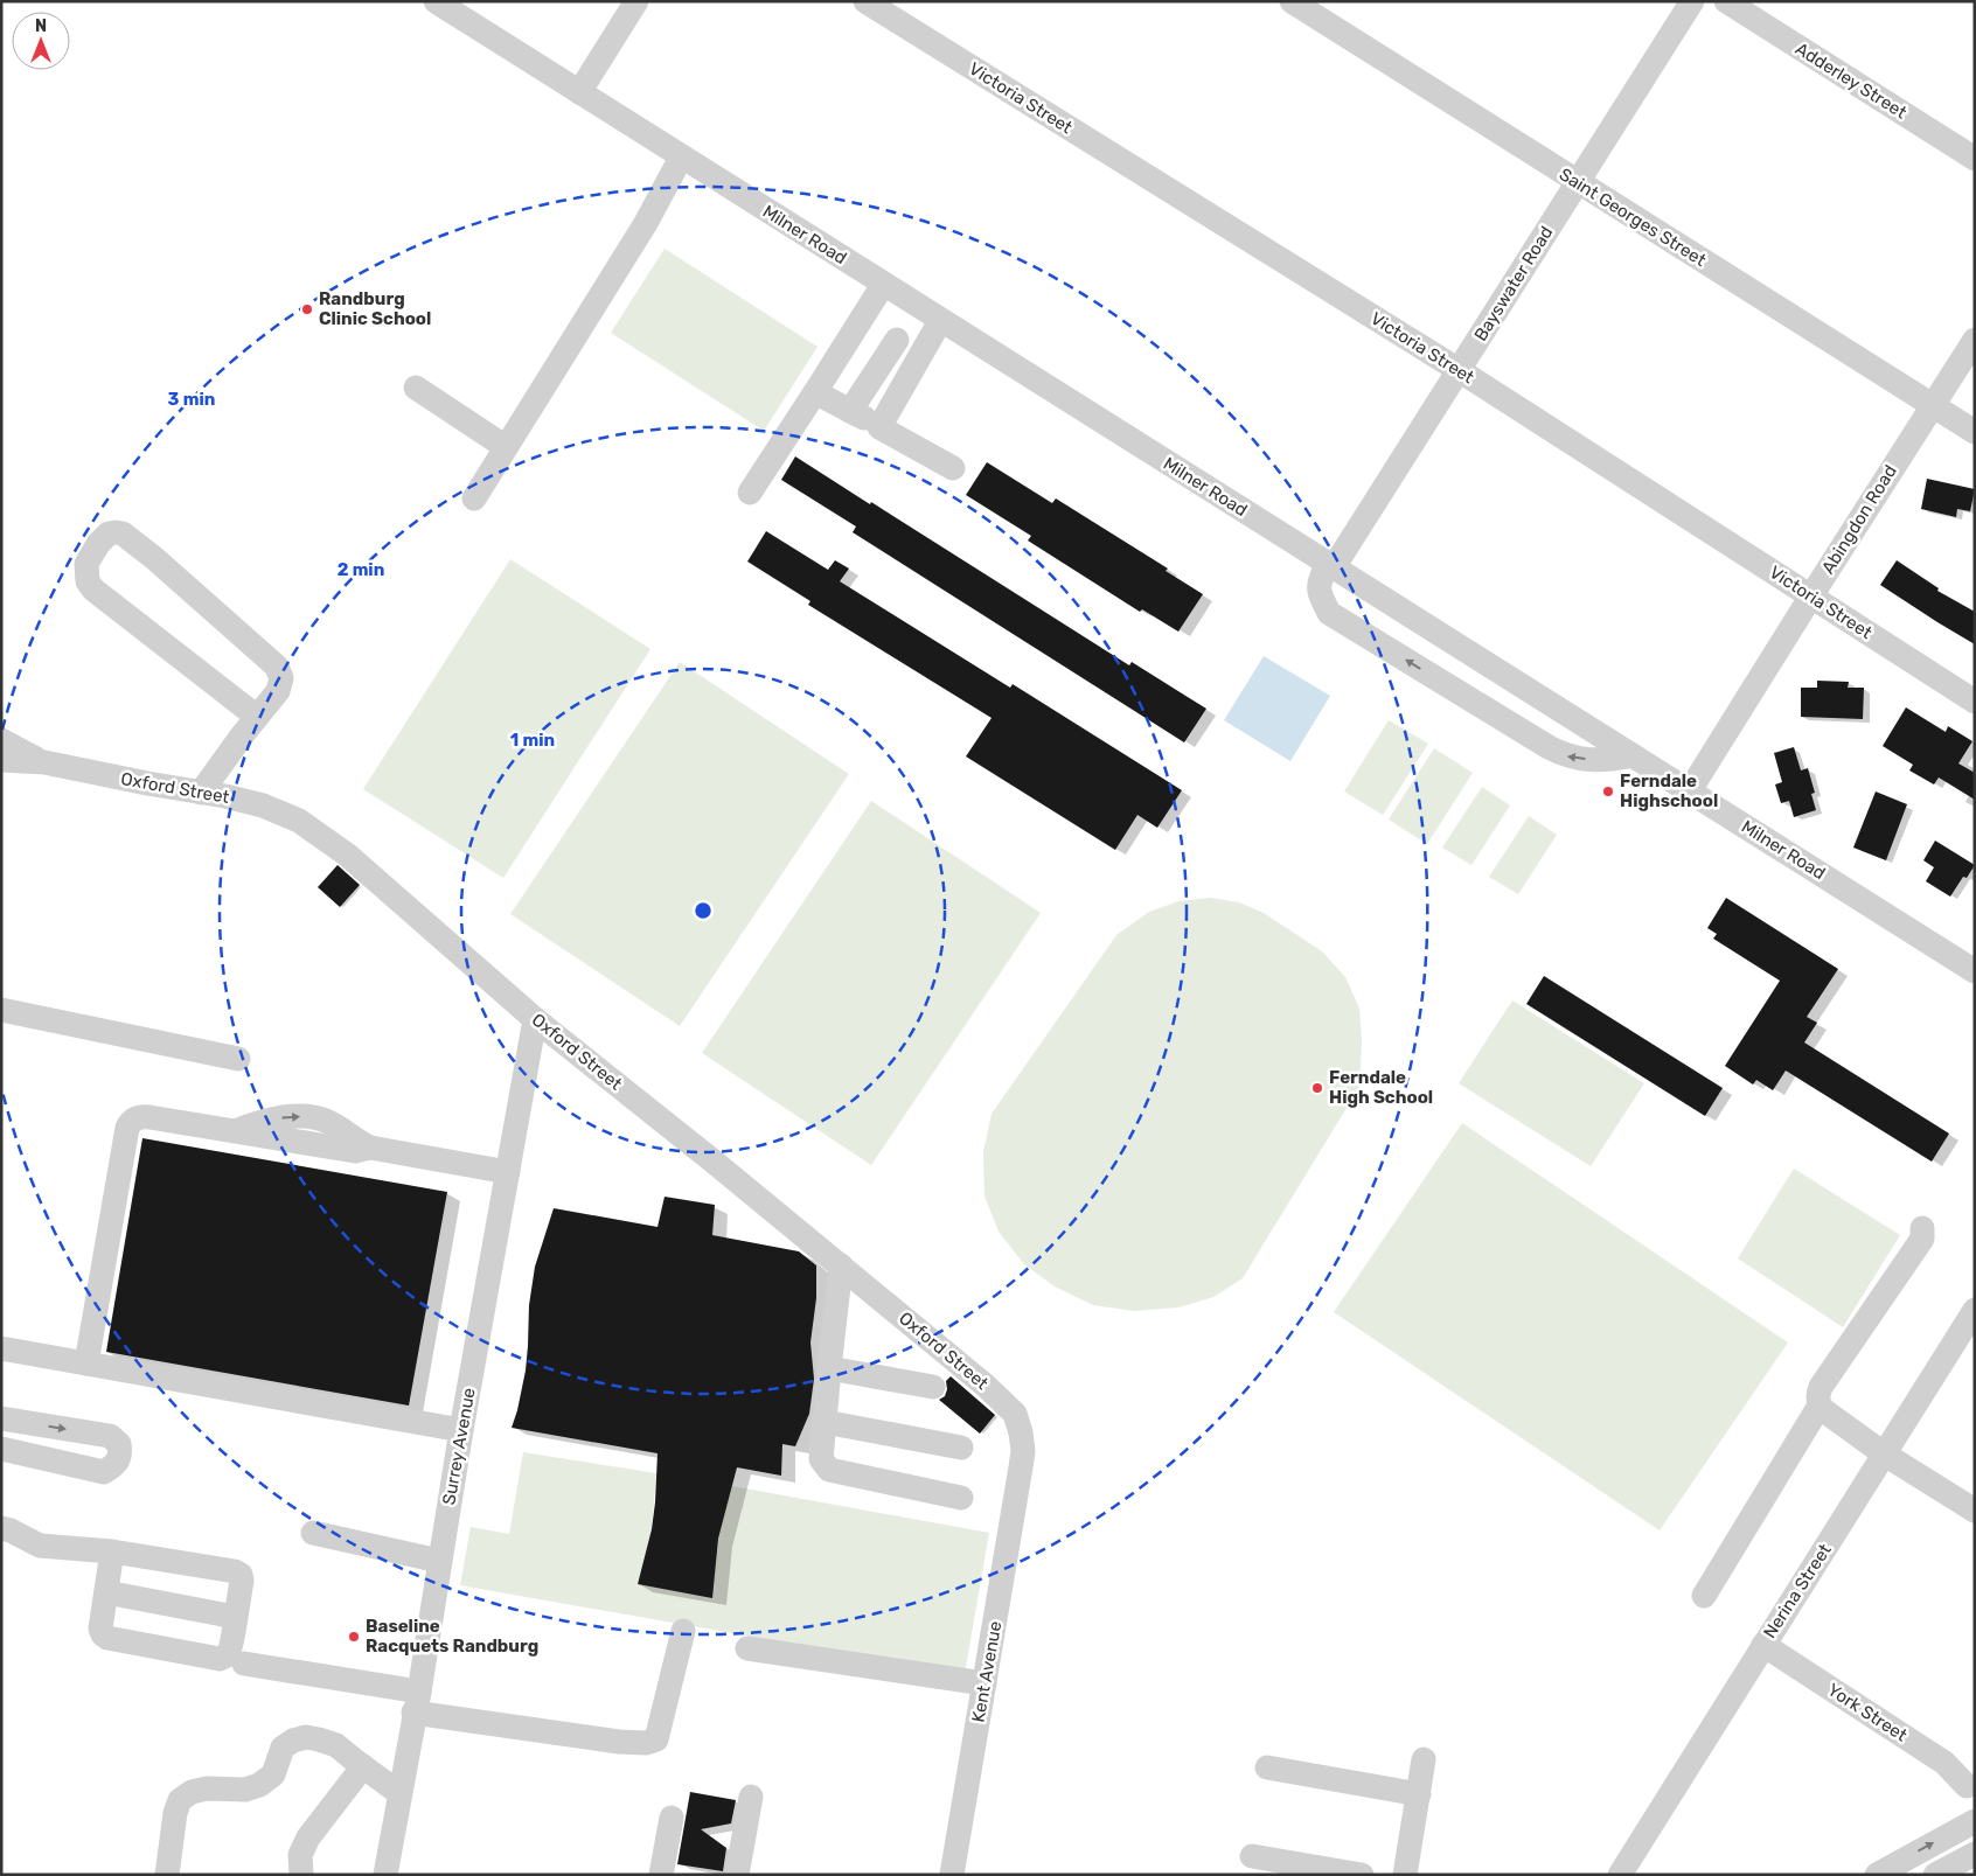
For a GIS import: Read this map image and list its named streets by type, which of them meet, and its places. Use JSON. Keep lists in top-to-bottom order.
{
  "streets": {
    "street": [
      "Adderley Street",
      "Victoria Street",
      "Saint Georges Street",
      "Milner Road",
      "Bayswater Road",
      "Abingdon Road",
      "Oxford Street",
      "Surrey Avenue",
      "Nerina Street",
      "Kent Avenue",
      "York Street"
    ]
  },
  "crossings": [
    ["Victoria Street", "Bayswater Road"],
    ["Victoria Street", "Abingdon Road"],
    ["Saint Georges Street", "Bayswater Road"],
    ["Saint Georges Street", "Abingdon Road"],
    ["Milner Road", "Bayswater Road"],
    ["Milner Road", "Abingdon Road"],
    ["Oxford Street", "Surrey Avenue"],
    ["Oxford Street", "Kent Avenue"],
    ["Nerina Street", "York Street"]
  ],
  "places": [
    "Randburg Clinic School",
    "Ferndale Highschool",
    "Ferndale High School",
    "Baseline Racquets Randburg"
  ],
  "north": "top",
  "rings": ["3 min", "2 min", "1 min"]
}
